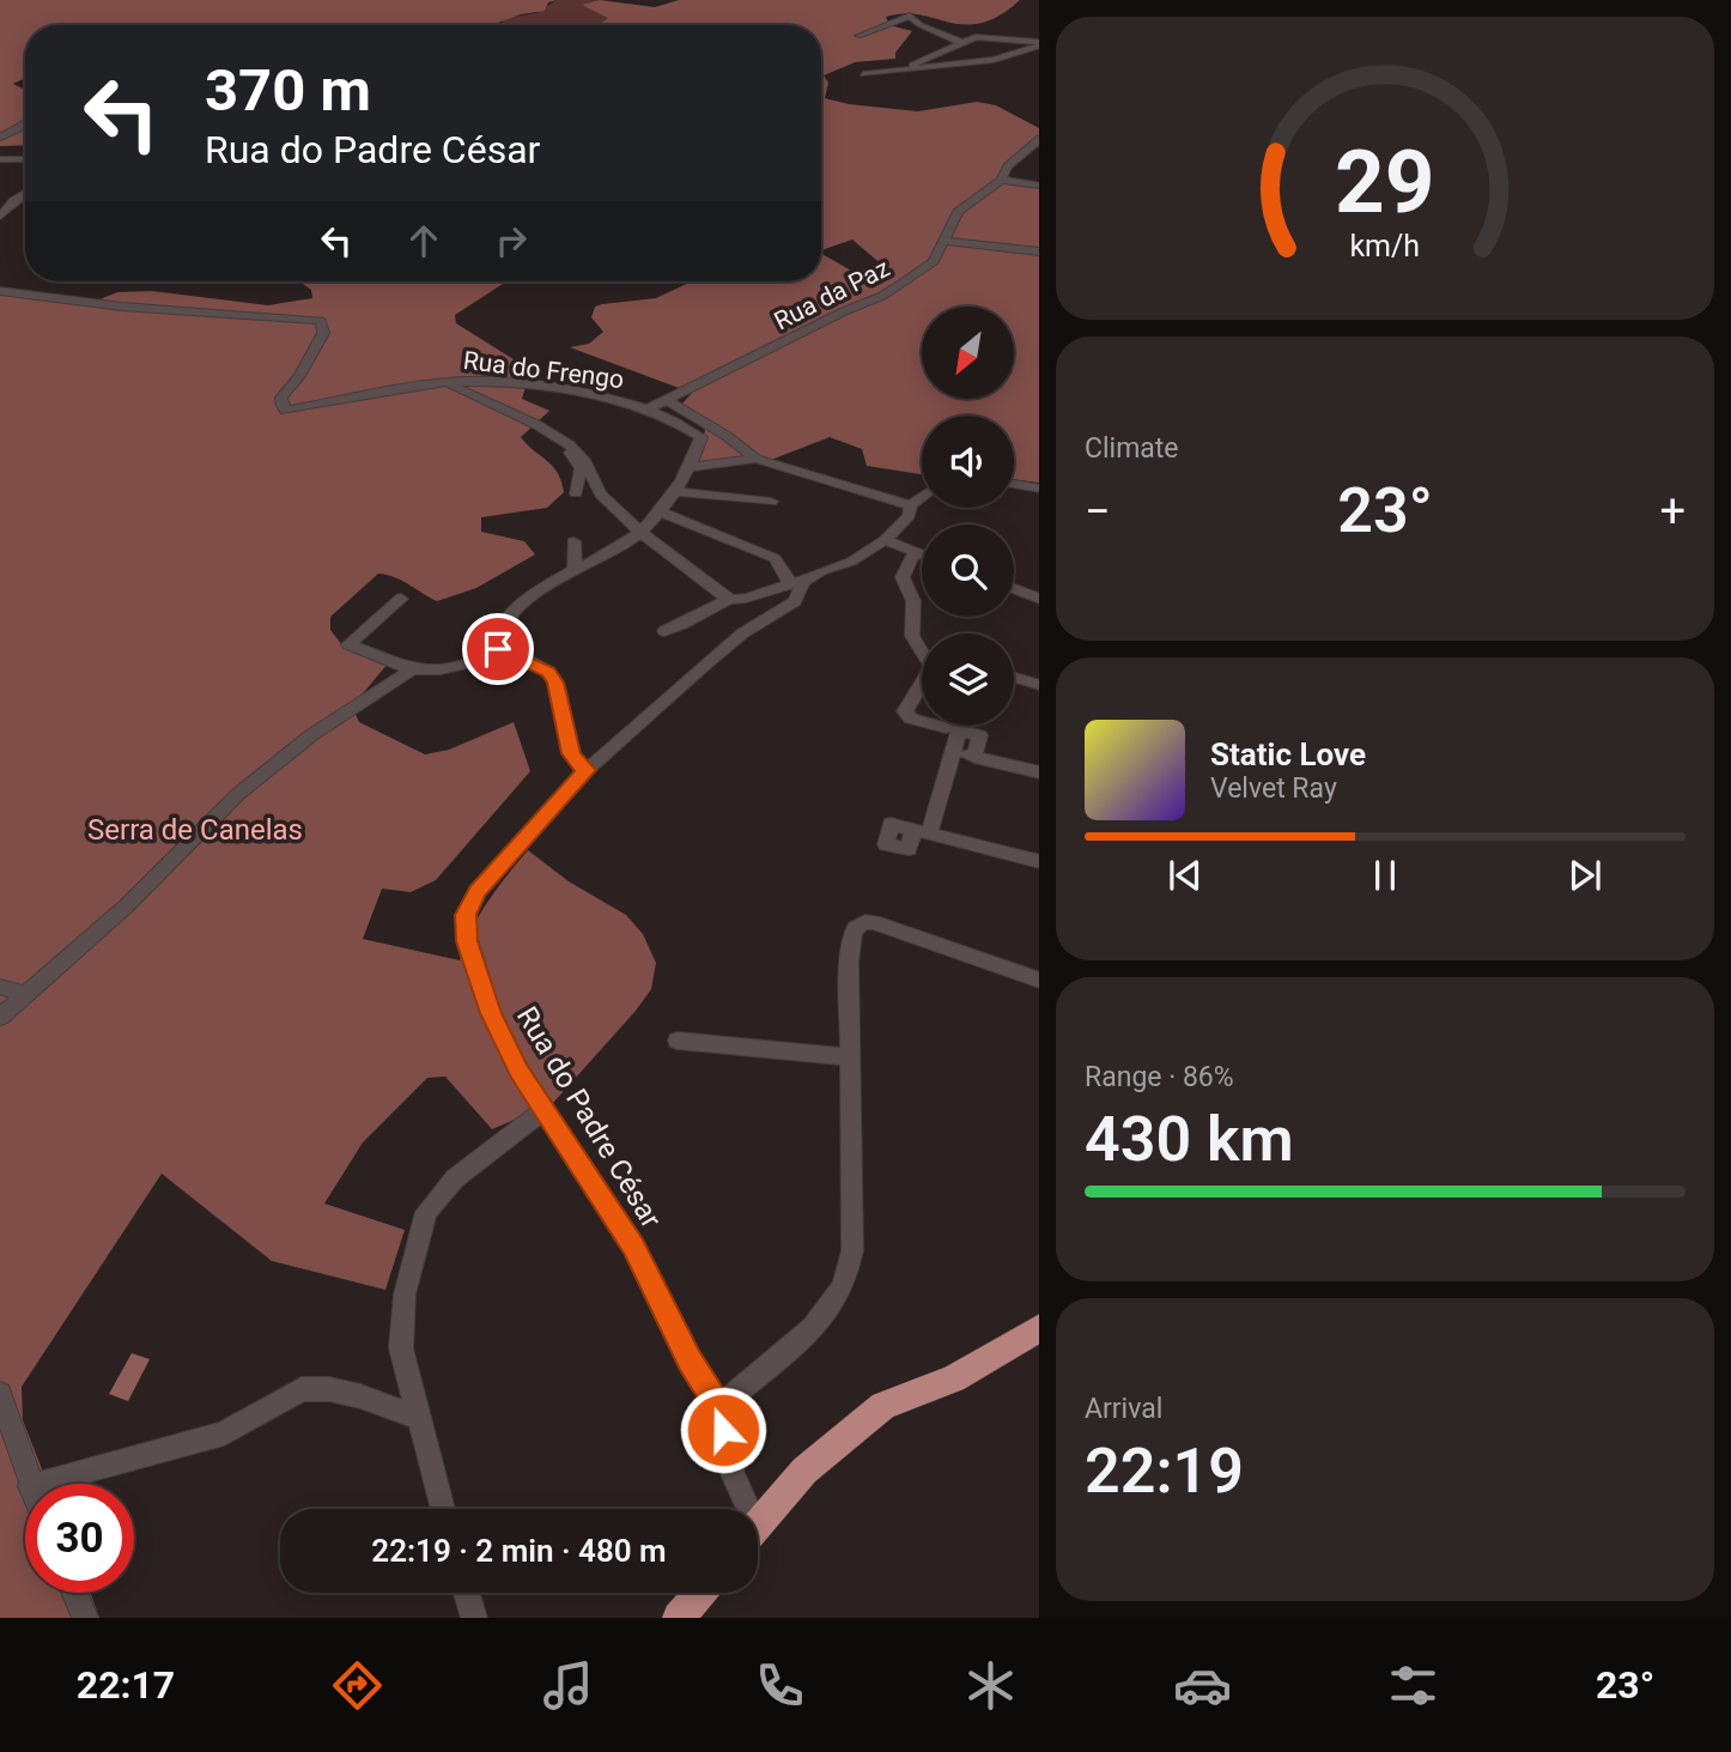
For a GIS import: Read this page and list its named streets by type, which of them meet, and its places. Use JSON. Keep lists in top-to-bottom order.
{
  "streets": {
    "street": ["Rua da Paz", "Rua do Frengo", "Rua do Padre César"]
  },
  "crossings": [
    ["Rua da Paz", "Rua do Frengo"]
  ],
  "parks": ["Serra de Canelas"],
  "north": "bottom left",
  "page": {
    "turn": ["370 m", "Rua do Padre César"],
    "tile": [
      "Climate",
      ["Range · 86%", "430 km"],
      ["Arrival", "22:19"]
    ],
    "heat": ["−", "23°", "+"],
    "song": ["Static Love", "Velvet Ray"],
    "limit": "30",
    "trip": "22:19 · 2 min · 480 m",
    "tabs": ["22:17", "23°"],
    "gauge": ["29", "km/h"]
  }
}
